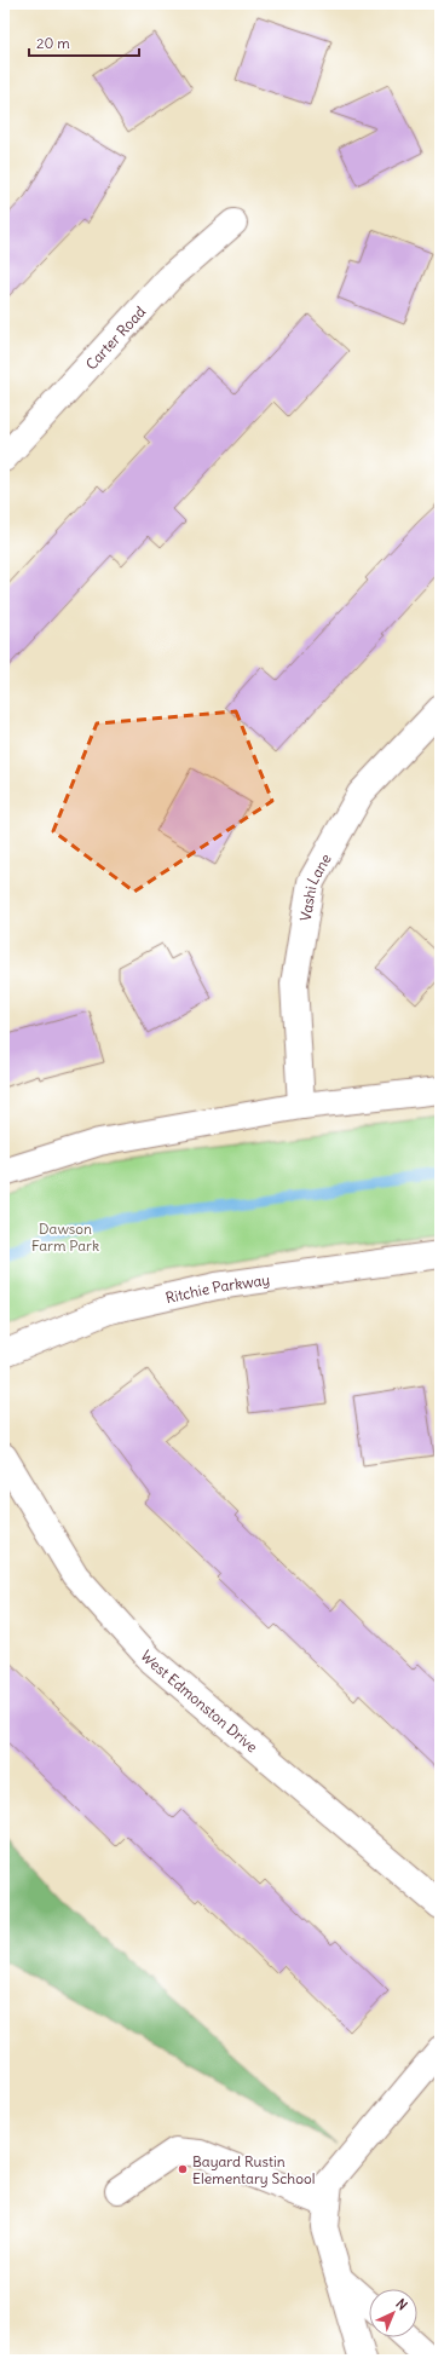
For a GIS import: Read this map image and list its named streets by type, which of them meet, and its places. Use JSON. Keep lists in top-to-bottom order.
{
  "streets": {
    "street": [
      "Carter Road",
      "Vashi Lane",
      "Ritchie Parkway",
      "West Edmonston Drive"
    ]
  },
  "parks": ["Dawson Farm Park"],
  "places": ["Bayard Rustin Elementary School"],
  "scale_bar": "20 m",
  "north": "top right"
}
